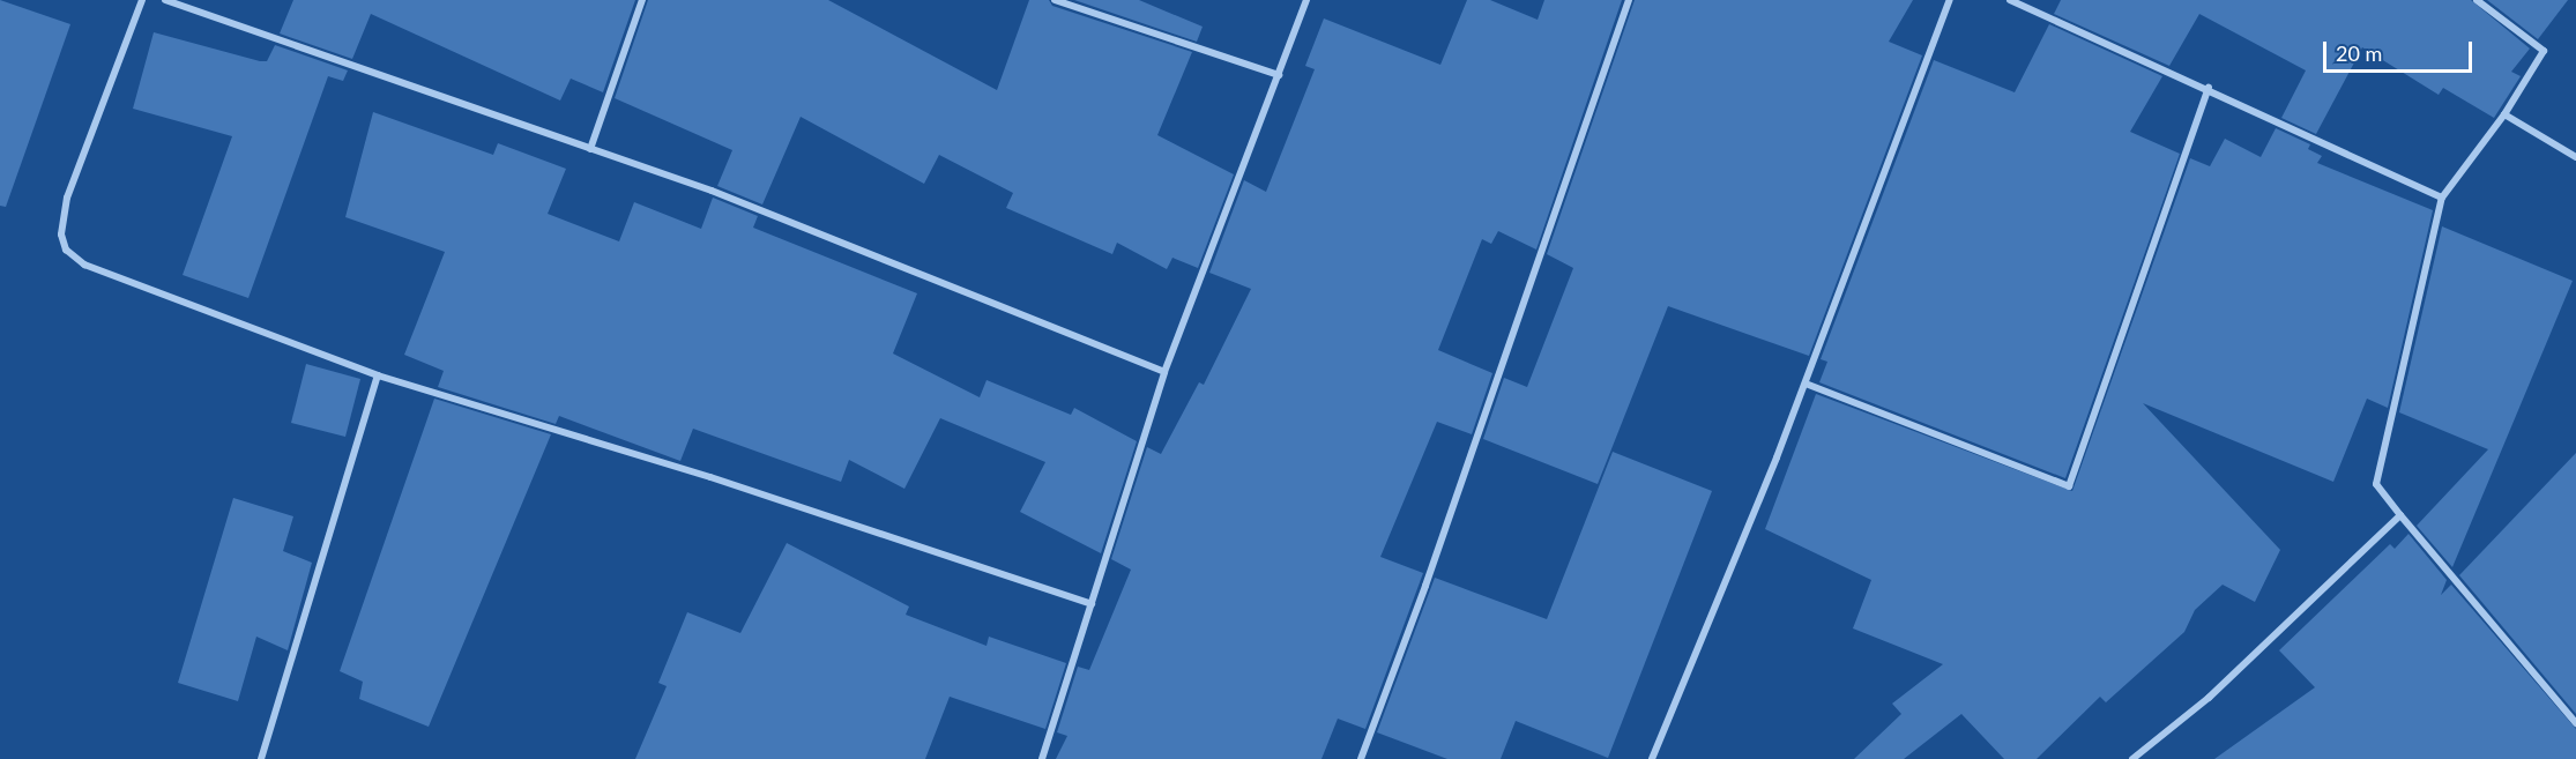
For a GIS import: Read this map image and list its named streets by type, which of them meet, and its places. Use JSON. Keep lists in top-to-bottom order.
{
  "scale_bar": "20 m"
}
